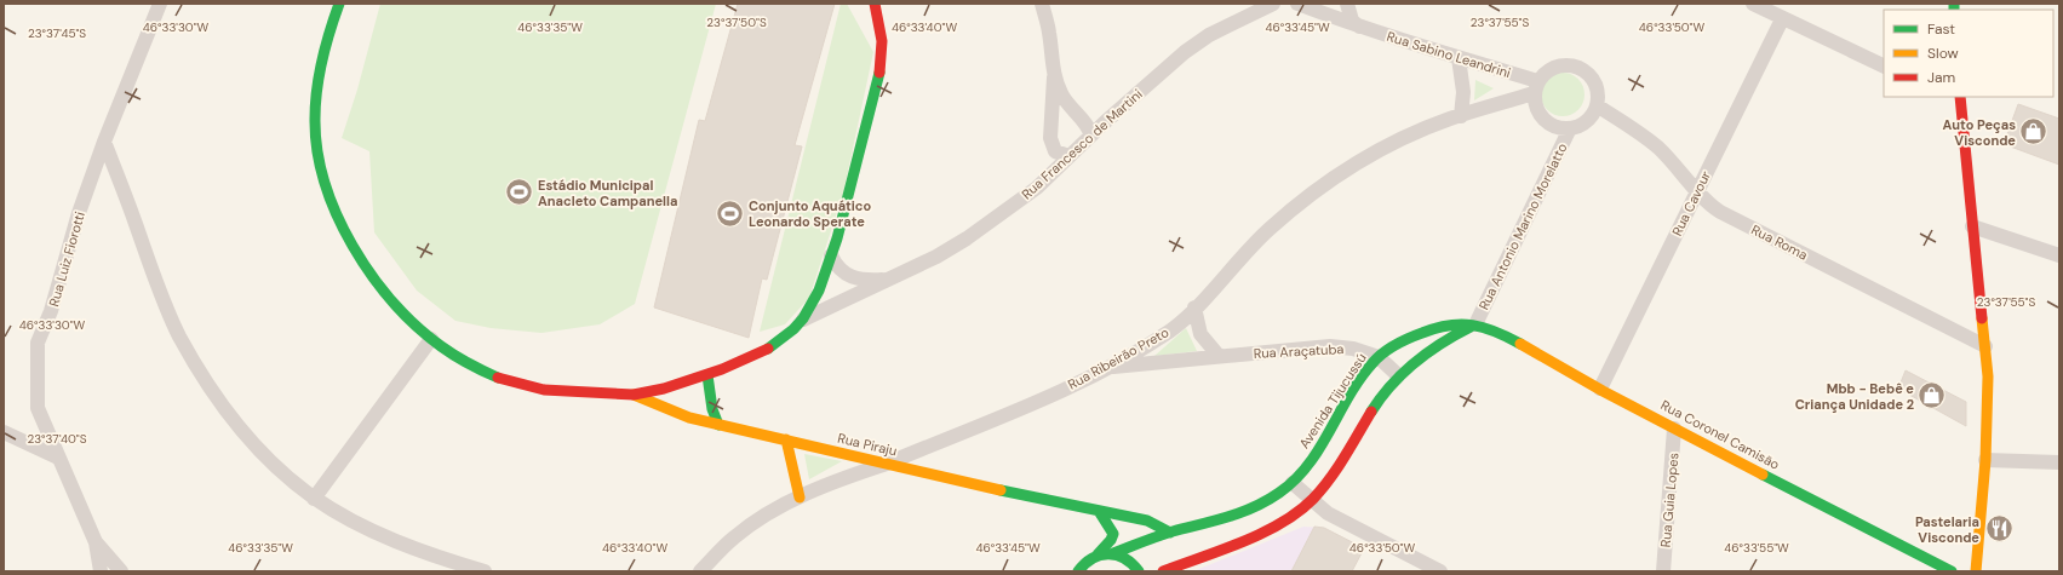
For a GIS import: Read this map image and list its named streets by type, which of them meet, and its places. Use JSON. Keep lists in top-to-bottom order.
{
  "streets": {
    "main road": ["Avenida Tijucussú", "Rua Coronel Camisão", "Rua Piraju"],
    "street": [
      "Rua Sabino Leandrini",
      "Rua Francesco de Martini",
      "Rua Cavour",
      "Rua Antonio Marino Morelatto",
      "Rua Roma",
      "Rua Luiz Fiorotti",
      "Rua Araçatuba",
      "Rua Ribeirão Preto",
      "Rua Guia Lopes"
    ]
  },
  "crossings": [
    ["Rua Sabino Leandrini", "Rua Antonio Marino Morelatto"],
    ["Rua Sabino Leandrini", "Rua Roma"],
    ["Rua Sabino Leandrini", "Rua Ribeirão Preto"],
    ["Rua Cavour", "Rua Roma"],
    ["Rua Cavour", "Rua Coronel Camisão"],
    ["Rua Antonio Marino Morelatto", "Rua Roma"],
    ["Rua Antonio Marino Morelatto", "Rua Ribeirão Preto"],
    ["Rua Antonio Marino Morelatto", "Avenida Tijucussú"],
    ["Rua Antonio Marino Morelatto", "Rua Coronel Camisão"],
    ["Rua Roma", "Rua Ribeirão Preto"],
    ["Rua Araçatuba", "Rua Ribeirão Preto"],
    ["Rua Araçatuba", "Avenida Tijucussú"],
    ["Rua Ribeirão Preto", "Rua Piraju"],
    ["Avenida Tijucussú", "Rua Coronel Camisão"],
    ["Avenida Tijucussú", "Rua Piraju"],
    ["Rua Coronel Camisão", "Rua Guia Lopes"]
  ],
  "places": {
    "shop": ["Auto Peças Visconde", "Mbb - Bebê e Criança Unidade 2"],
    "sports": ["Estádio Municipal Anacleto Campanella", "Conjunto Aquático Leonardo Sperate"],
    "restaurant": ["Pastelaria Visconde"]
  },
  "legend": ["Fast", "Slow", "Jam"],
  "coordinates": [
    "23°37'50\"S",
    "23°37'55\"S",
    "46°33'30\"W",
    "46°33'35\"W",
    "46°33'40\"W",
    "46°33'45\"W",
    "46°33'50\"W",
    "23°37'45\"S",
    "23°37'40\"S",
    "46°33'55\"W"
  ]
}
